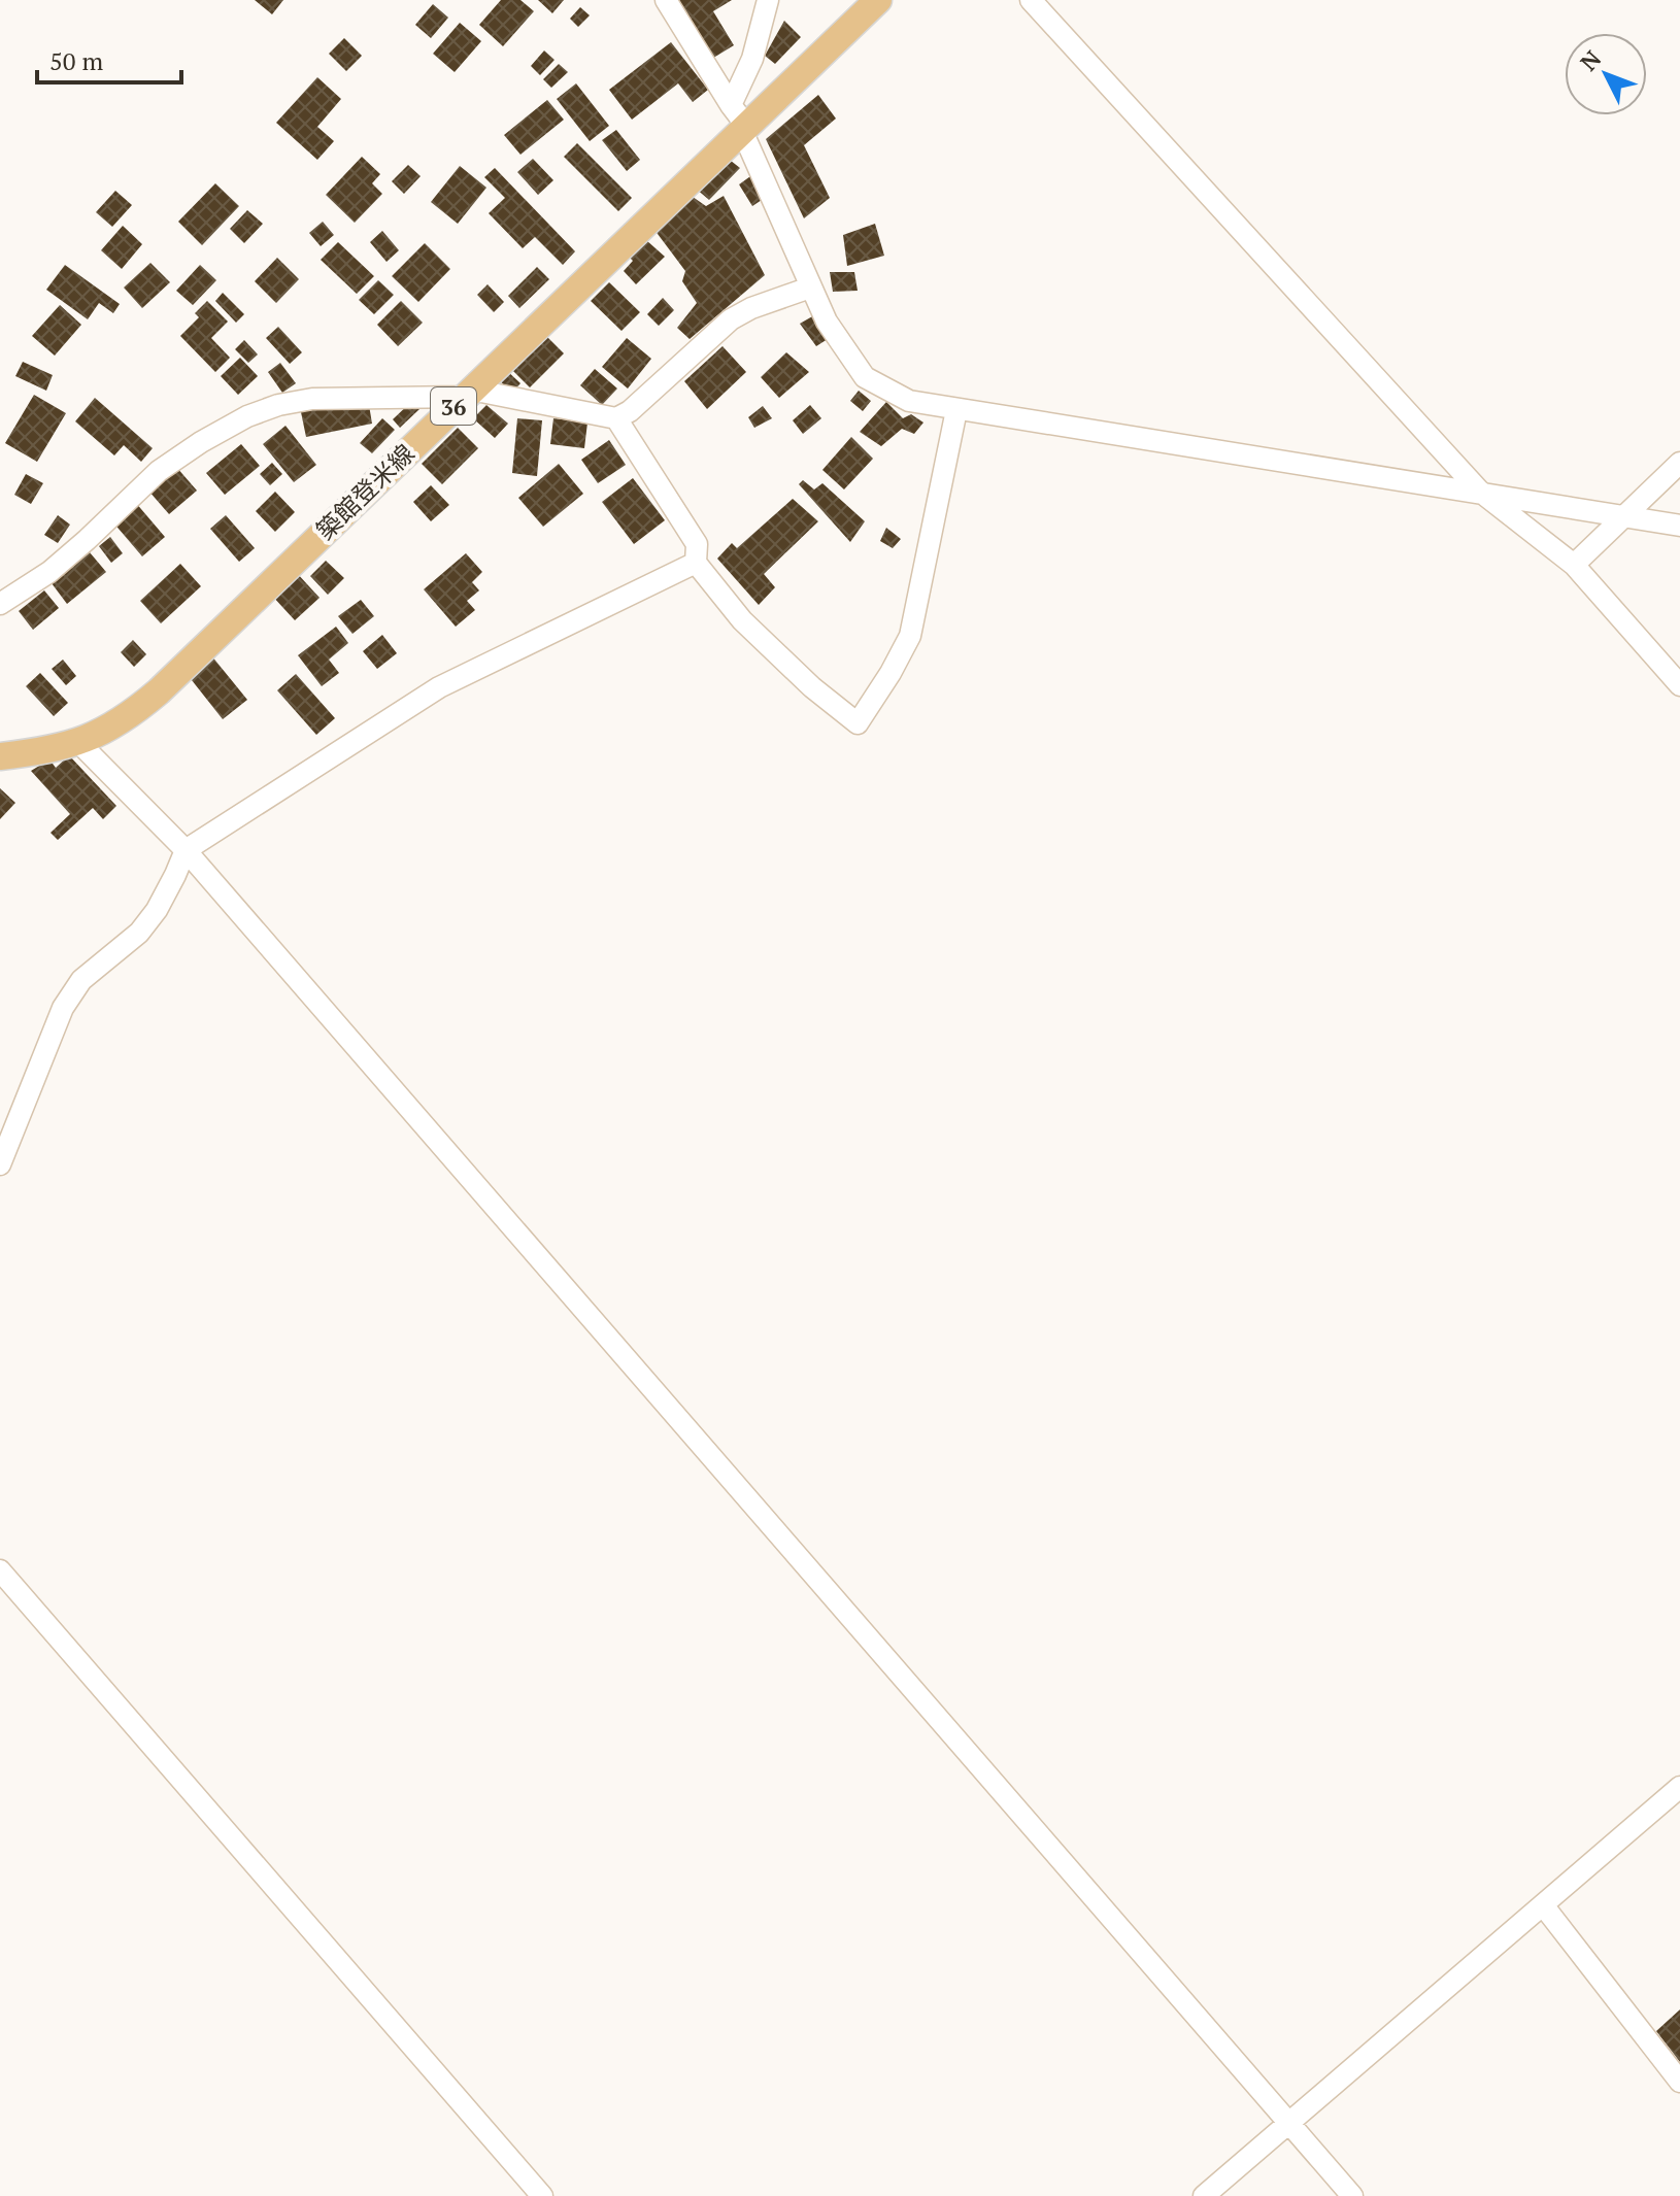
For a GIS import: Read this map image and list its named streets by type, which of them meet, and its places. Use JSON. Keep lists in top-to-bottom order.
{
  "streets": {
    "main road": ["36", "築館登米線"]
  },
  "scale_bar": "50 m",
  "north": "top left"
}
